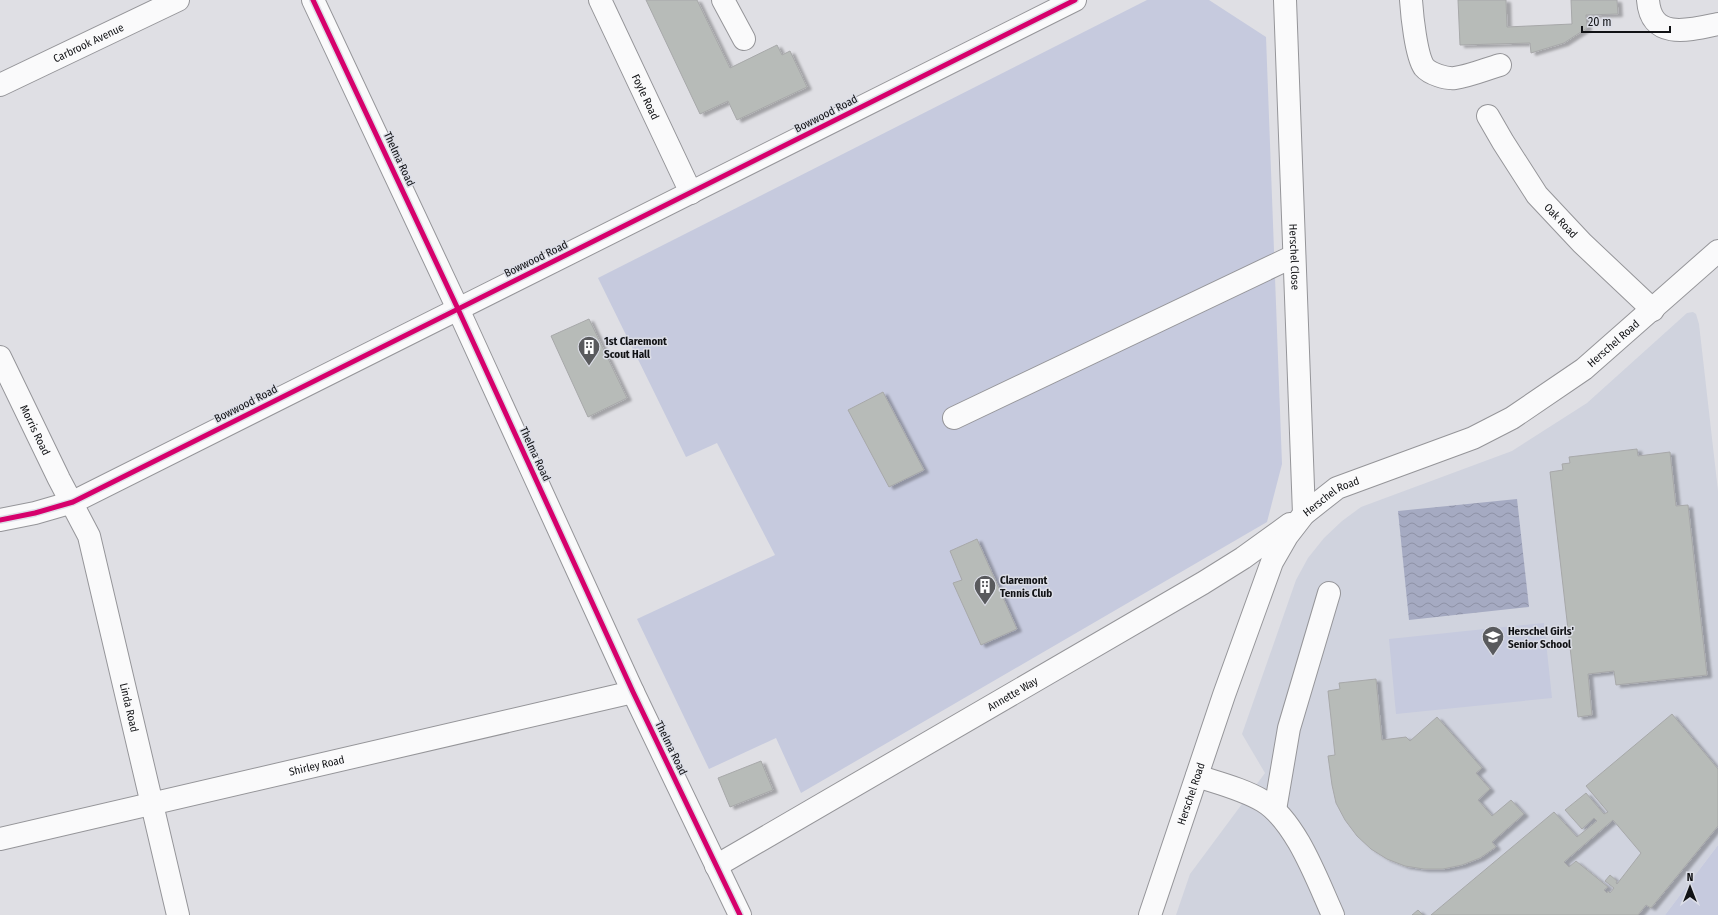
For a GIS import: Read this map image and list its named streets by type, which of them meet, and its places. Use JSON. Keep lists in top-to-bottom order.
{
  "streets": {
    "street": [
      "Carbrook Avenue",
      "Foyle Road",
      "Bowwood Road",
      "Thelma Road",
      "Oak Road",
      "Herschel Close",
      "Herschel Road",
      "Morris Road",
      "Annette Way",
      "Linda Road",
      "Shirley Road"
    ]
  },
  "crossings": [
    ["Foyle Road", "Bowwood Road"],
    ["Bowwood Road", "Thelma Road"],
    ["Bowwood Road", "Morris Road"],
    ["Bowwood Road", "Linda Road"],
    ["Thelma Road", "Annette Way"],
    ["Thelma Road", "Shirley Road"],
    ["Oak Road", "Herschel Road"],
    ["Herschel Close", "Herschel Road"],
    ["Herschel Close", "Annette Way"],
    ["Herschel Road", "Annette Way"],
    ["Morris Road", "Linda Road"],
    ["Linda Road", "Shirley Road"]
  ],
  "places": {
    "building": ["1st Claremont Scout Hall", "Claremont Tennis Club"],
    "school or university": ["Herschel Girls' Senior School"]
  },
  "scale_bar": "20 m",
  "north": "top"
}
